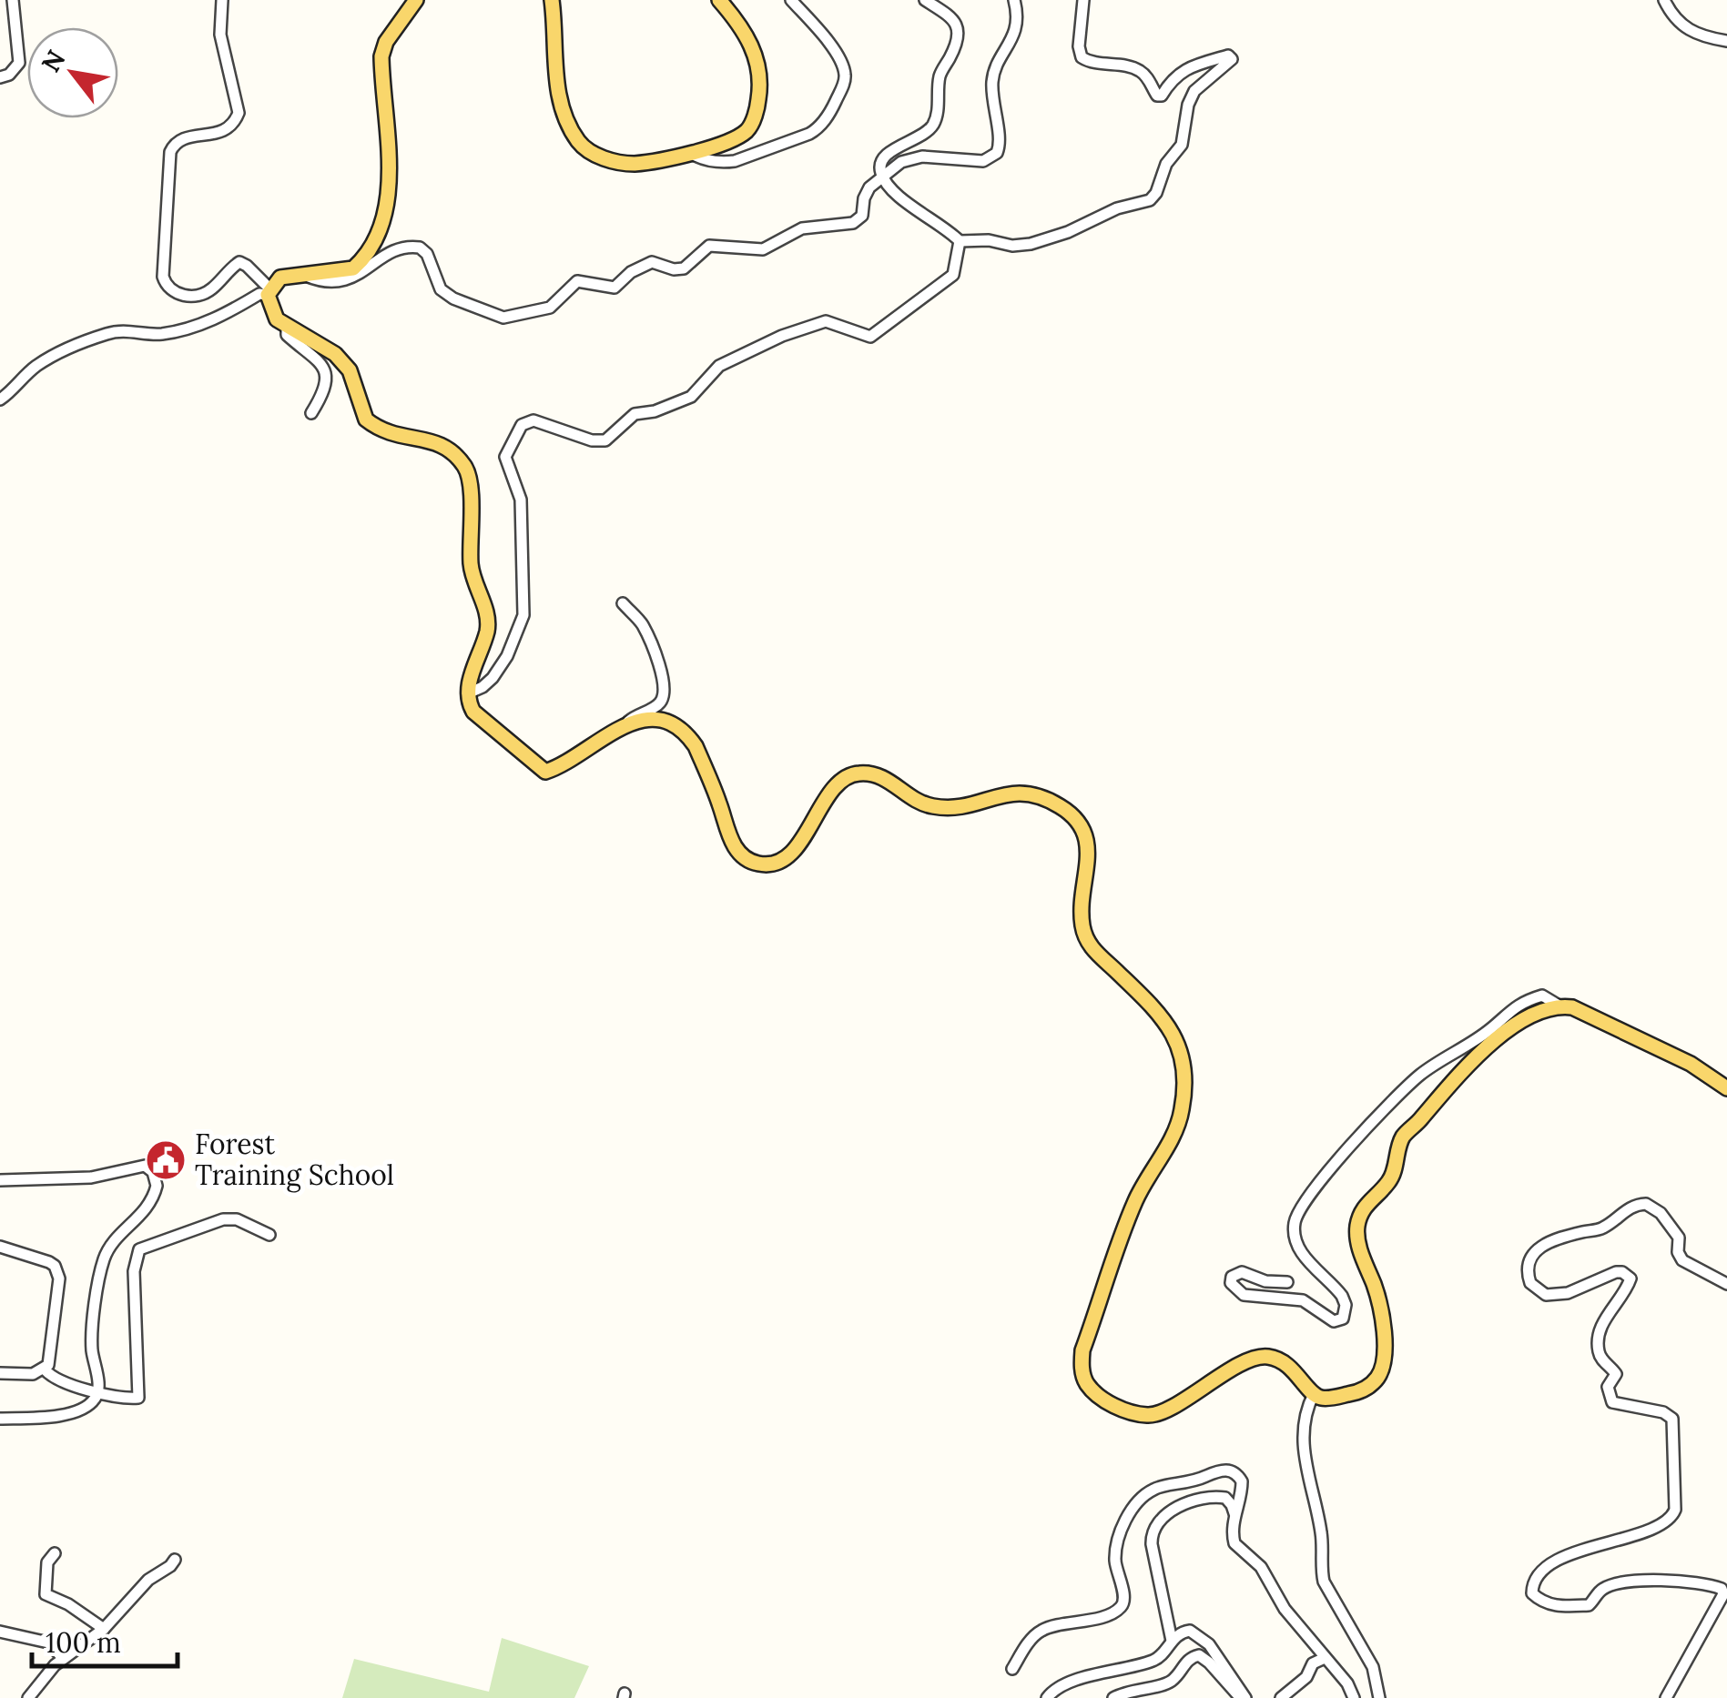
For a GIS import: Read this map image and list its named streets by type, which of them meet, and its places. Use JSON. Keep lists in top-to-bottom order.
{
  "places": {
    "public building": ["Forest Training School"]
  },
  "scale_bar": "100 m",
  "north": "top left"
}
